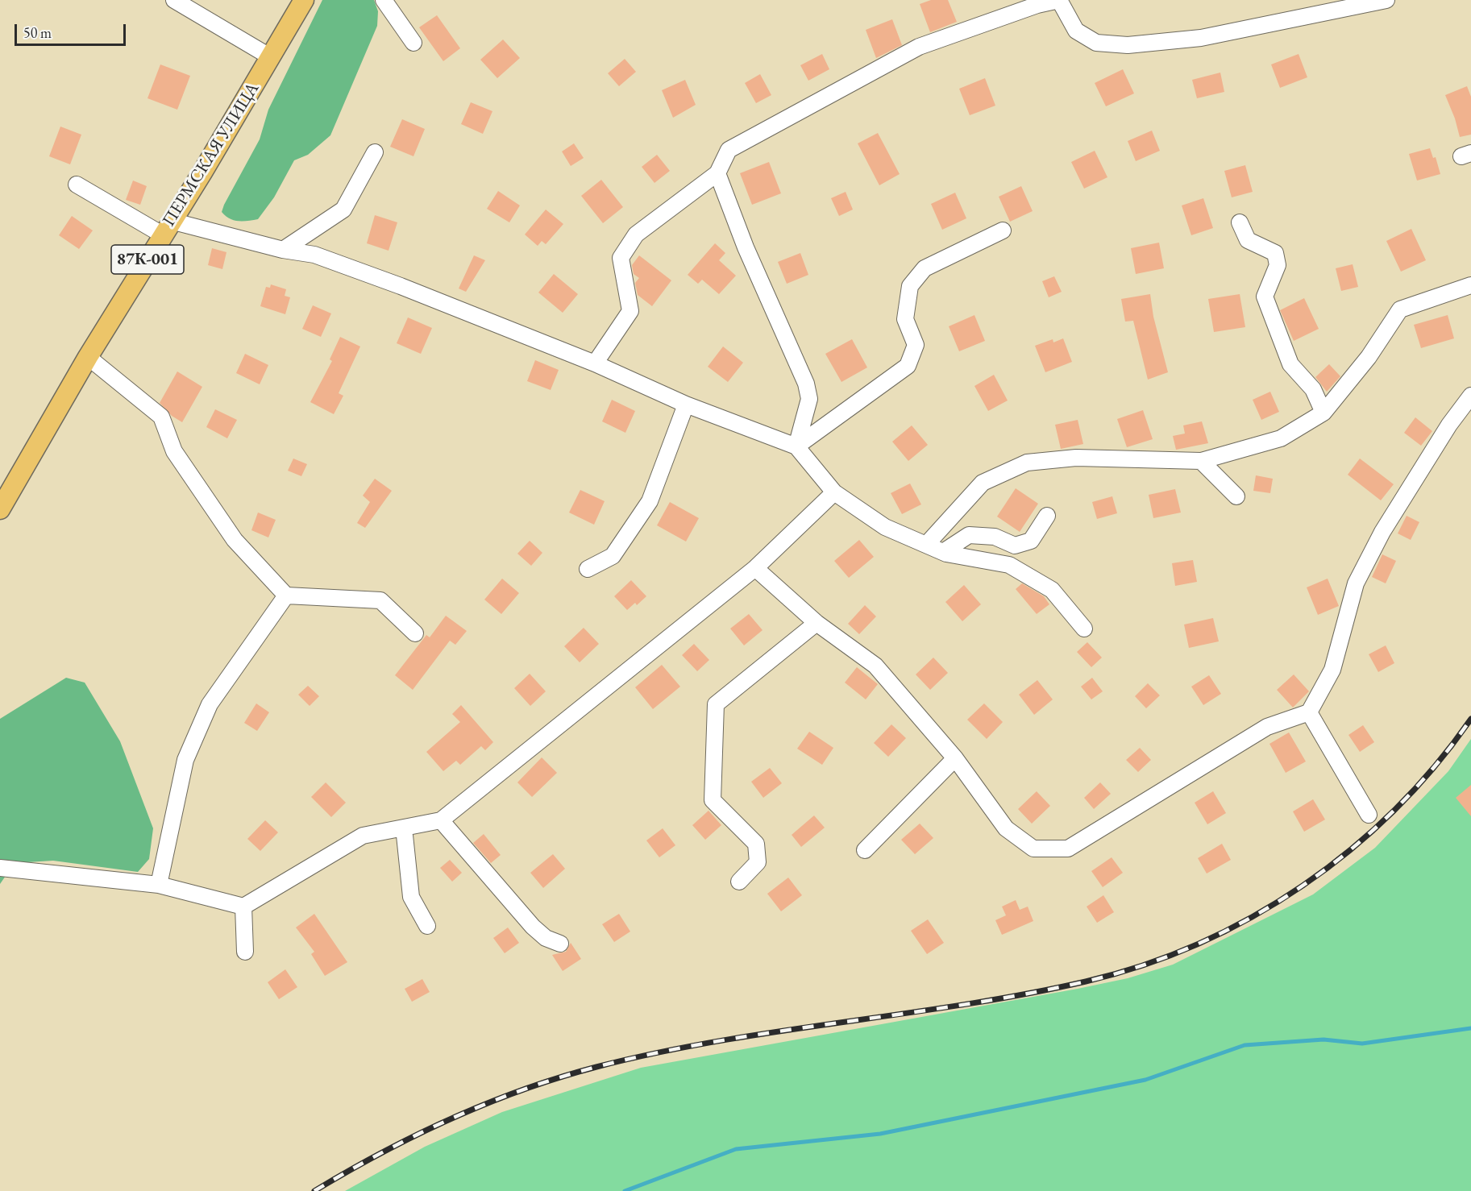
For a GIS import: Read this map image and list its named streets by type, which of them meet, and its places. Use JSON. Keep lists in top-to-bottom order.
{
  "streets": {
    "main road": ["ПЕРМСКАЯ УЛИЦА", "87К-001"]
  },
  "scale_bar": "50 m"
}
